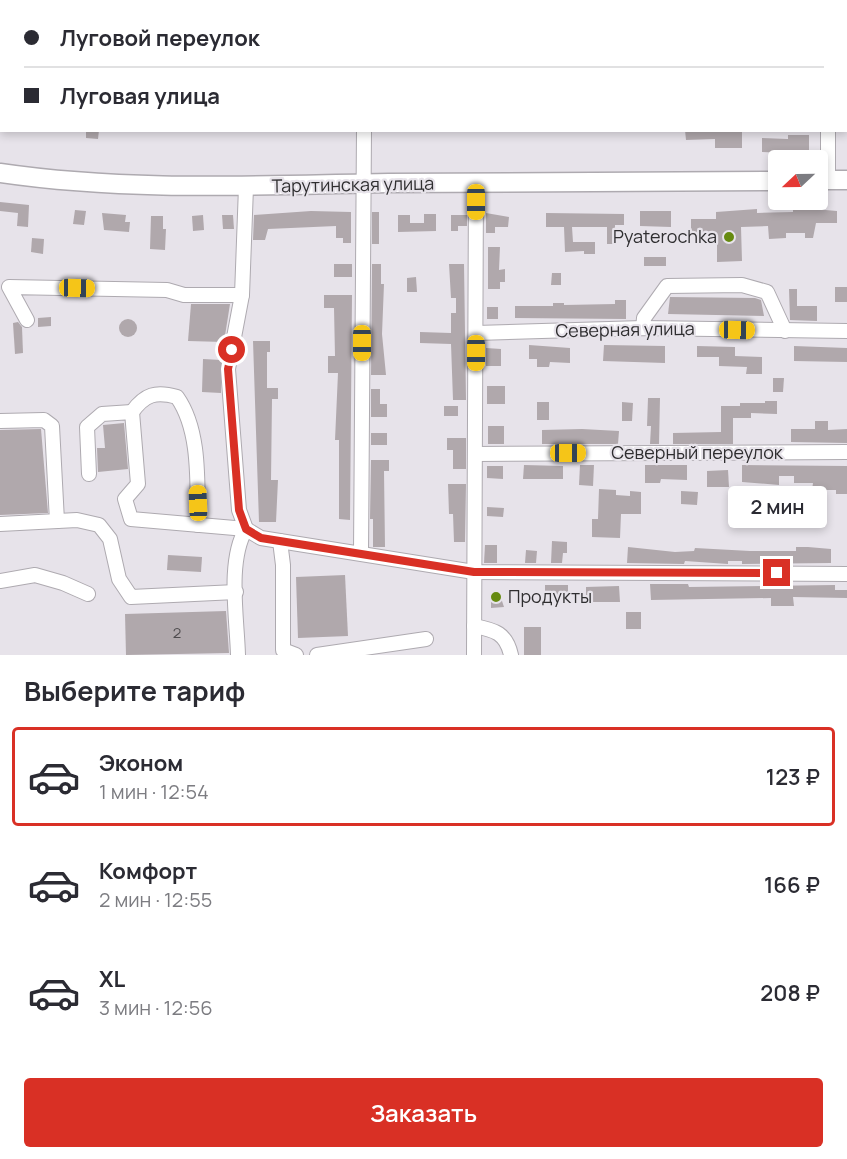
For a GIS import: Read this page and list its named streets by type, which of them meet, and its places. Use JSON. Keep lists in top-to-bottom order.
{
  "streets": {
    "main road": ["Тарутинская улица"],
    "street": ["Северная улица", "Северный переулок"]
  },
  "places": ["Pyaterochka", "Продукты"],
  "house_numbers": ["2"],
  "north": "left",
  "page": {
    "banner": ["Луговой переулок", "Луговая улица"],
    "bubble": "2 мин",
    "heading": "Выберите тариф",
    "list": [
      {
        "name": "Эконом",
        "note": "1 мин · 12:54",
        "value": "123 ₽"
      },
      {
        "name": "Комфорт",
        "note": "2 мин · 12:55",
        "value": "166 ₽"
      },
      {
        "name": "XL",
        "note": "3 мин · 12:56",
        "value": "208 ₽"
      }
    ],
    "buttons": "Заказать"
  }
}
